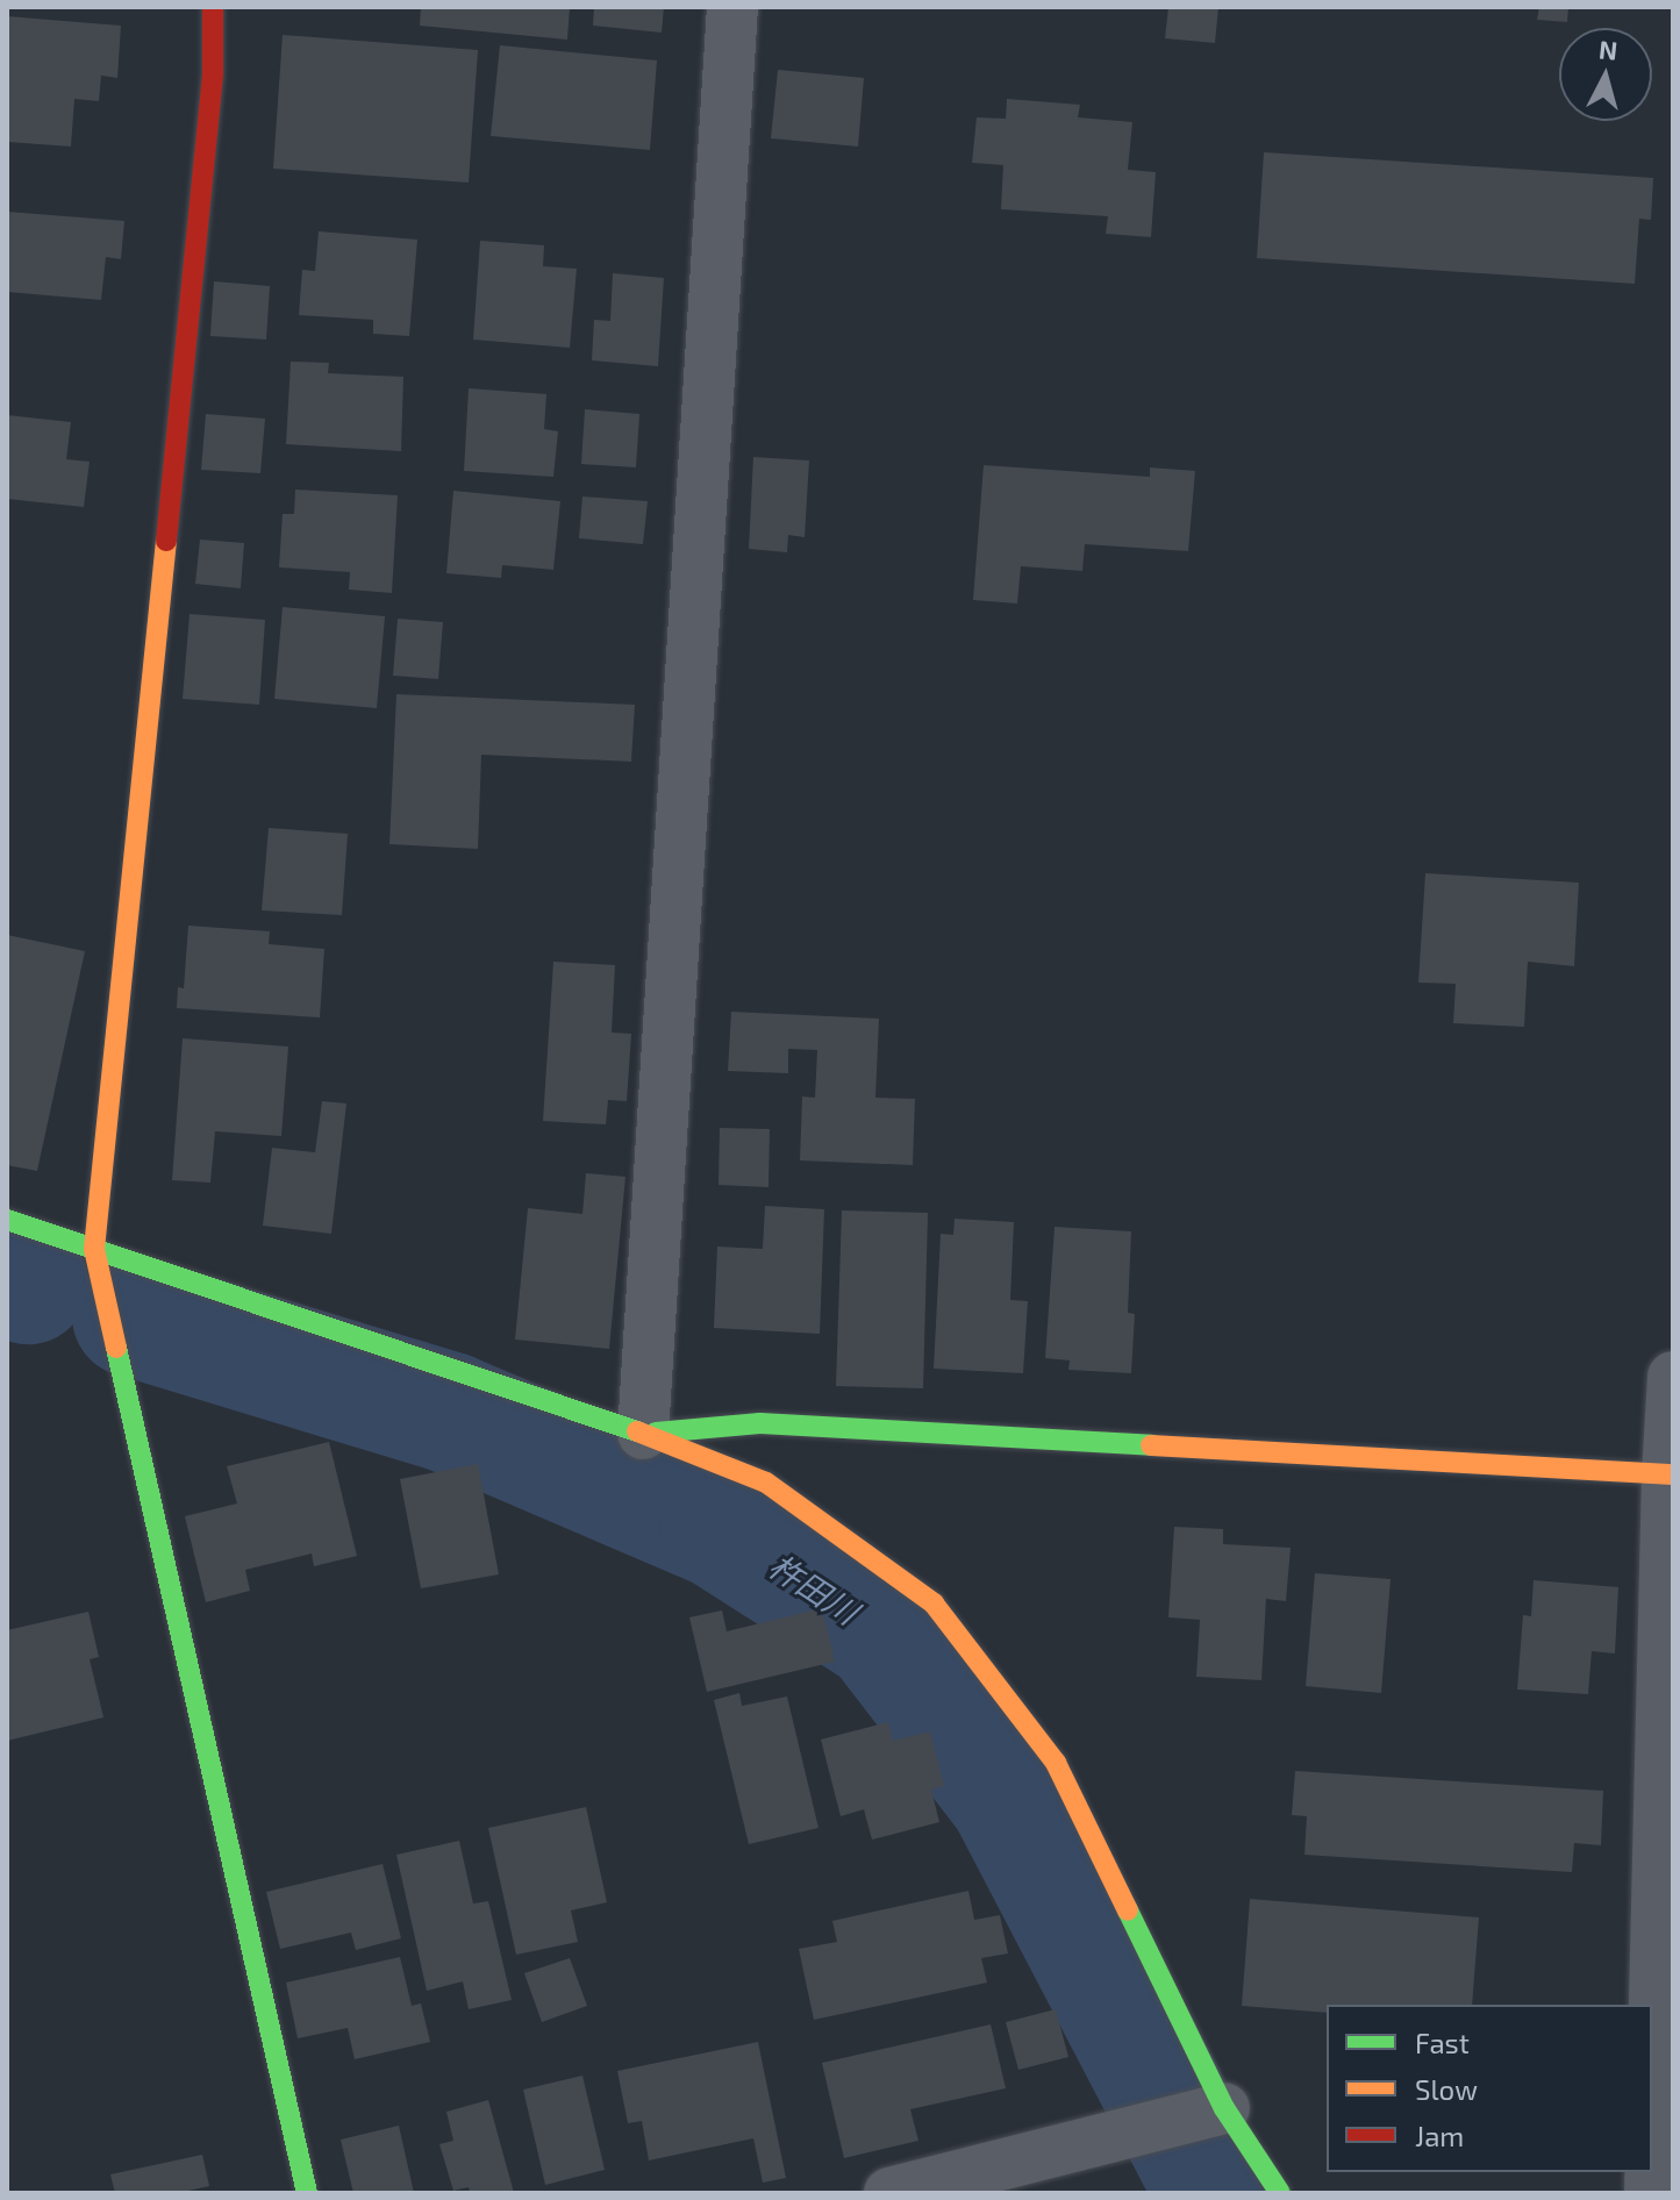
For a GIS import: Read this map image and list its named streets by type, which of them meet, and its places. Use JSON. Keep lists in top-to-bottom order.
{
  "water": ["杵田川"],
  "legend": ["Fast", "Slow", "Jam"],
  "north": "top"
}
